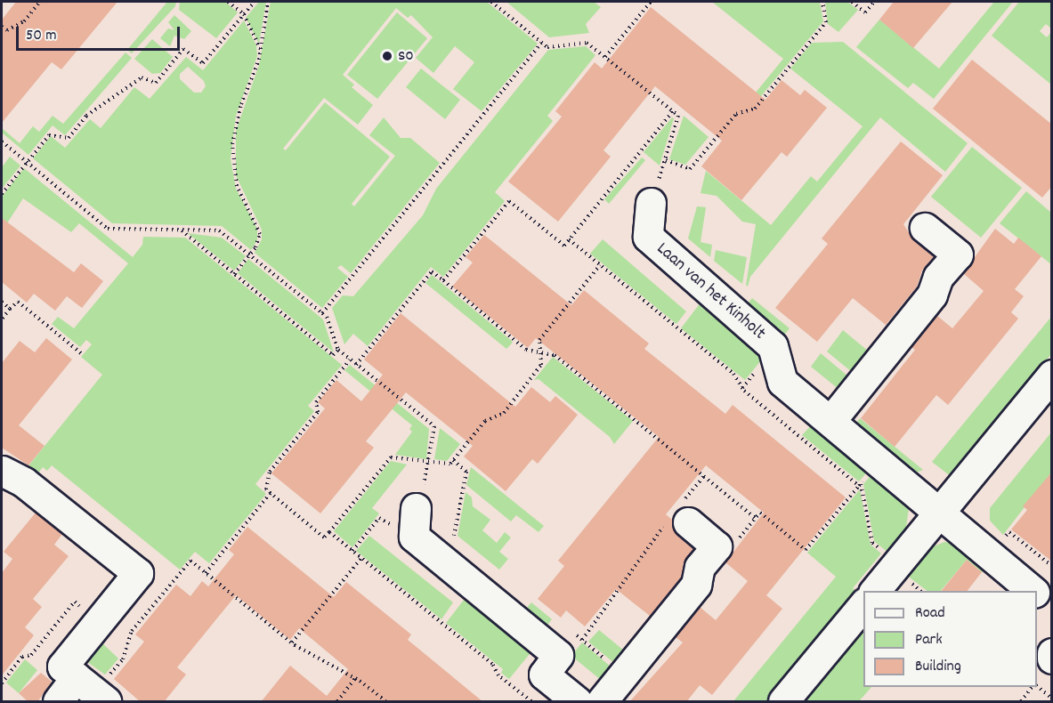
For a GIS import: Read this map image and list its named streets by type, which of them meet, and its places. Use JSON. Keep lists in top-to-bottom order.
{
  "streets": {
    "street": ["Laan van het Kinholt"]
  },
  "places": ["so"],
  "legend": ["Road", "Park", "Building"],
  "scale_bar": "50 m"
}
